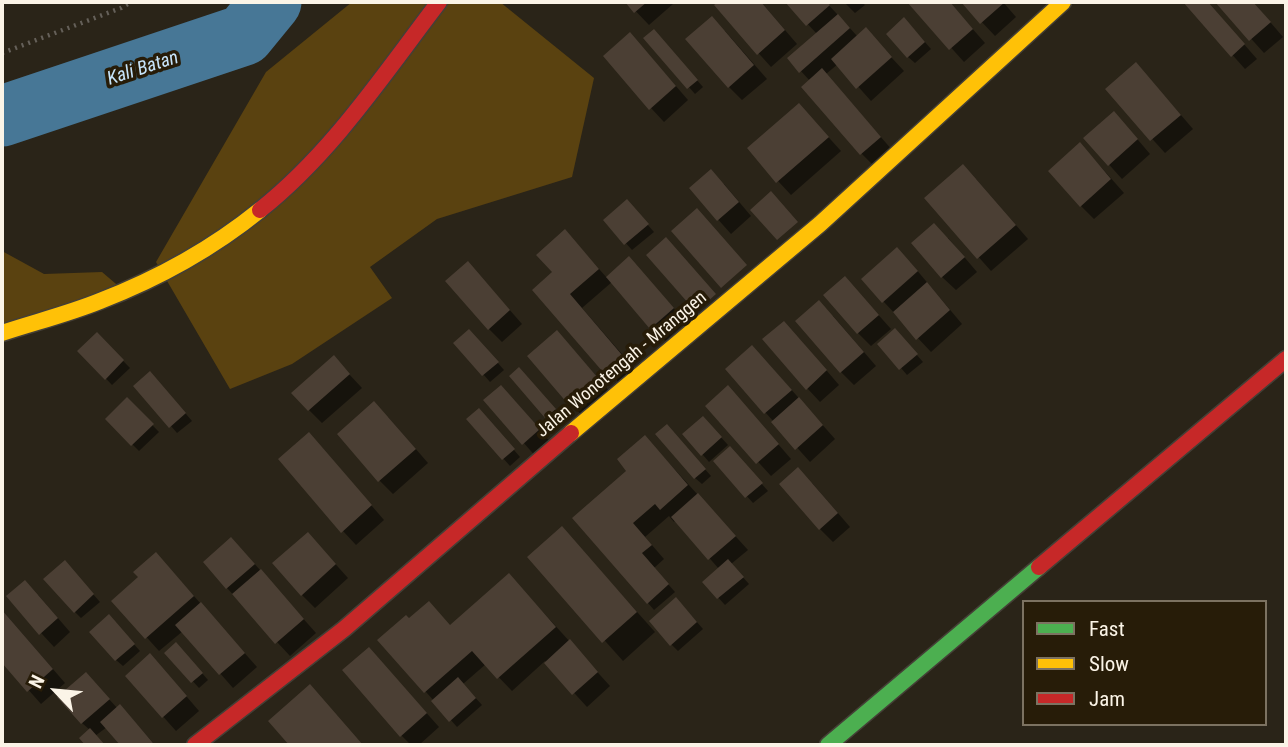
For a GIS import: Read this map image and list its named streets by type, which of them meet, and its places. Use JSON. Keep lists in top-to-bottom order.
{
  "streets": {
    "street": ["Jalan Wonotengah - Mranggen"]
  },
  "water": ["Kali Batan"],
  "legend": ["Fast", "Slow", "Jam"],
  "north": "top left"
}
